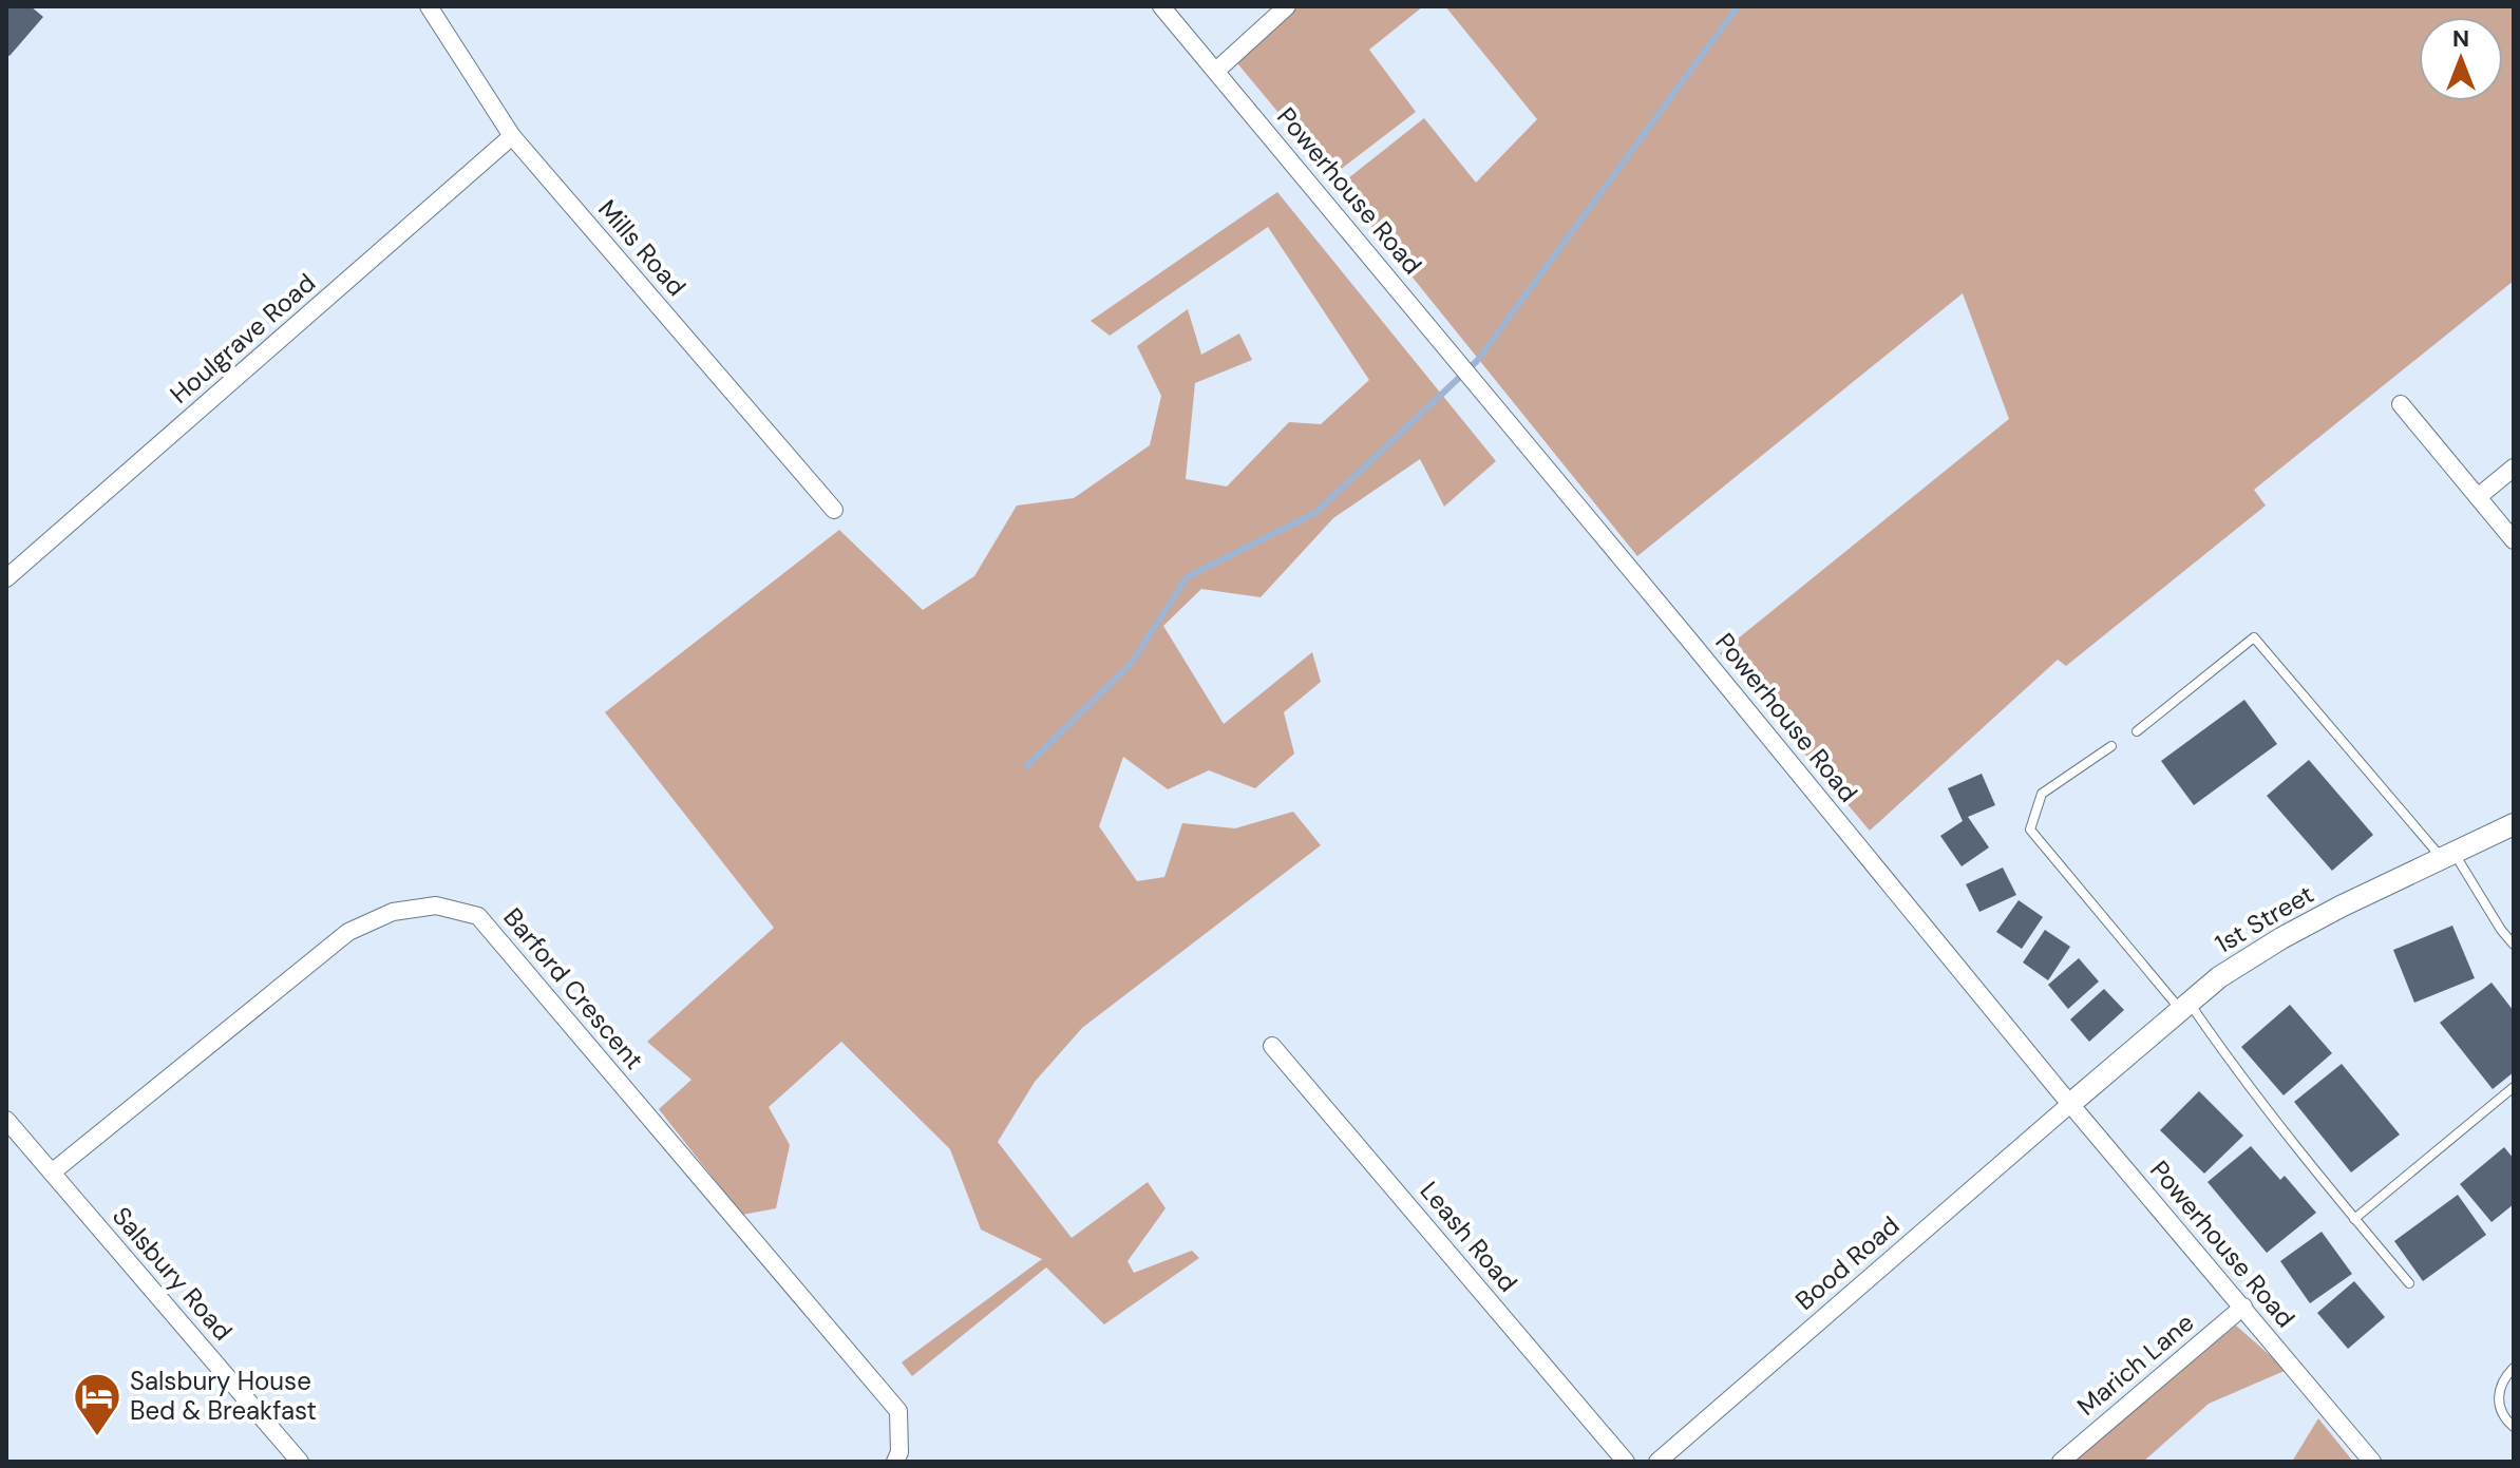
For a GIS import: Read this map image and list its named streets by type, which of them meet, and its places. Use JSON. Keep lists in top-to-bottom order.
{
  "streets": {
    "street": [
      "Powerhouse Road",
      "Mills Road",
      "Houlgrave Road",
      "1st Street",
      "Barford Crescent",
      "Leash Road",
      "Bood Road",
      "Salsbury Road",
      "Marich Lane"
    ]
  },
  "crossings": [
    ["Powerhouse Road", "1st Street"],
    ["Powerhouse Road", "Bood Road"],
    ["Powerhouse Road", "Marich Lane"],
    ["Mills Road", "Houlgrave Road"],
    ["1st Street", "Bood Road"],
    ["Barford Crescent", "Salsbury Road"]
  ],
  "places": {
    "hotel": ["Salsbury House Bed & Breakfast"]
  },
  "north": "top"
}
